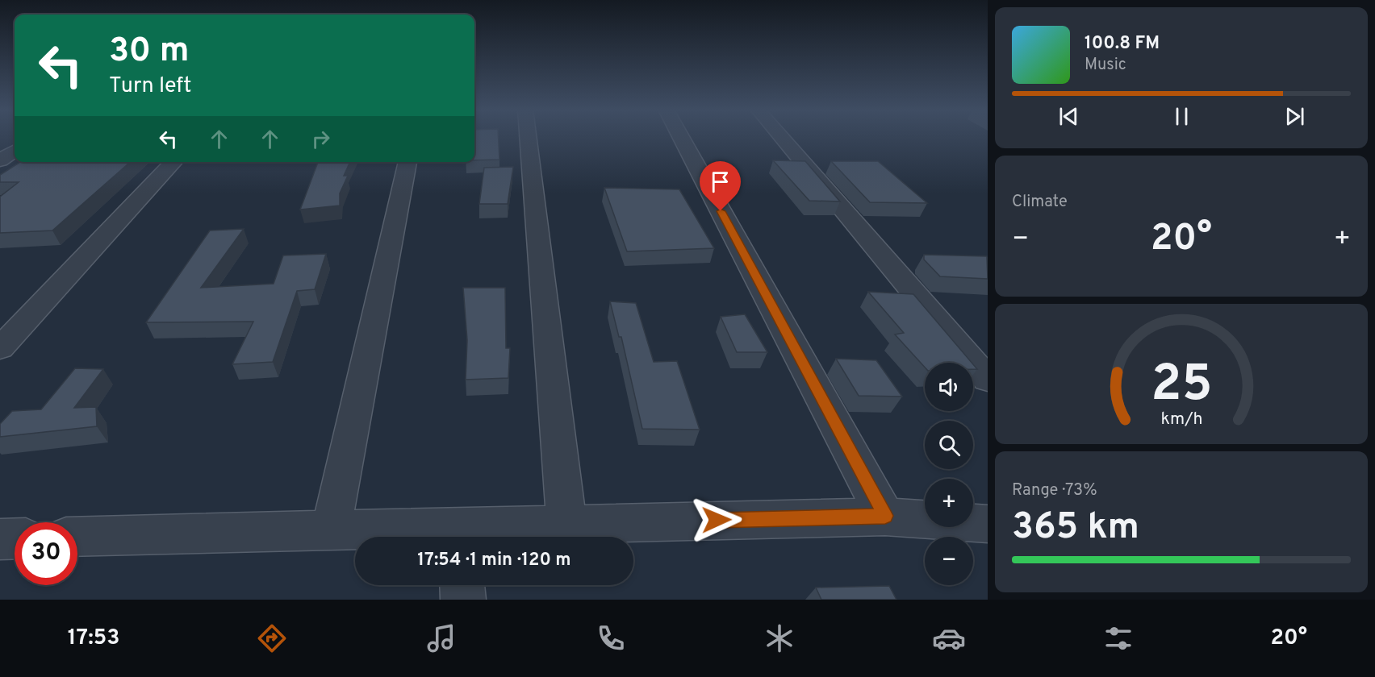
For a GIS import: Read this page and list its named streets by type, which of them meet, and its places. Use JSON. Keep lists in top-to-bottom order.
{
  "page": {
    "turn": ["30 m", "Turn left"],
    "song": ["100.8 FM", "Music"],
    "tile": [
      "Climate",
      ["Range · 73%", "365 km"]
    ],
    "heat": ["−", "20°", "+"],
    "map_buttons": ["+", "−"],
    "limit": "30",
    "trip": "17:54 · 1 min · 120 m",
    "tabs": ["17:53", "20°"],
    "gauge": ["25", "km/h"]
  }
}
